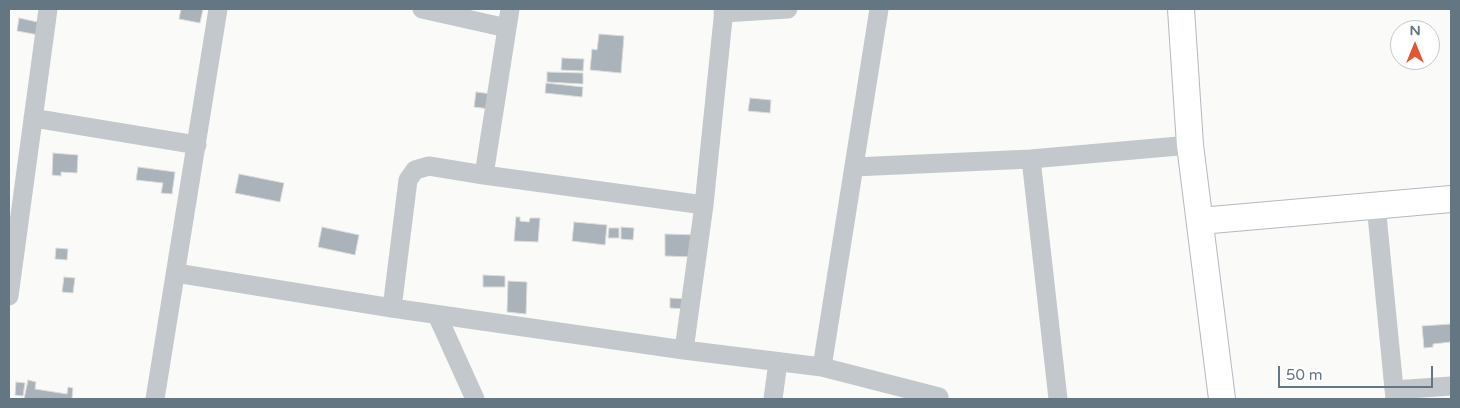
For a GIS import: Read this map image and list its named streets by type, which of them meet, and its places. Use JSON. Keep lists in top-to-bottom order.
{
  "scale_bar": "50 m",
  "north": "top"
}
